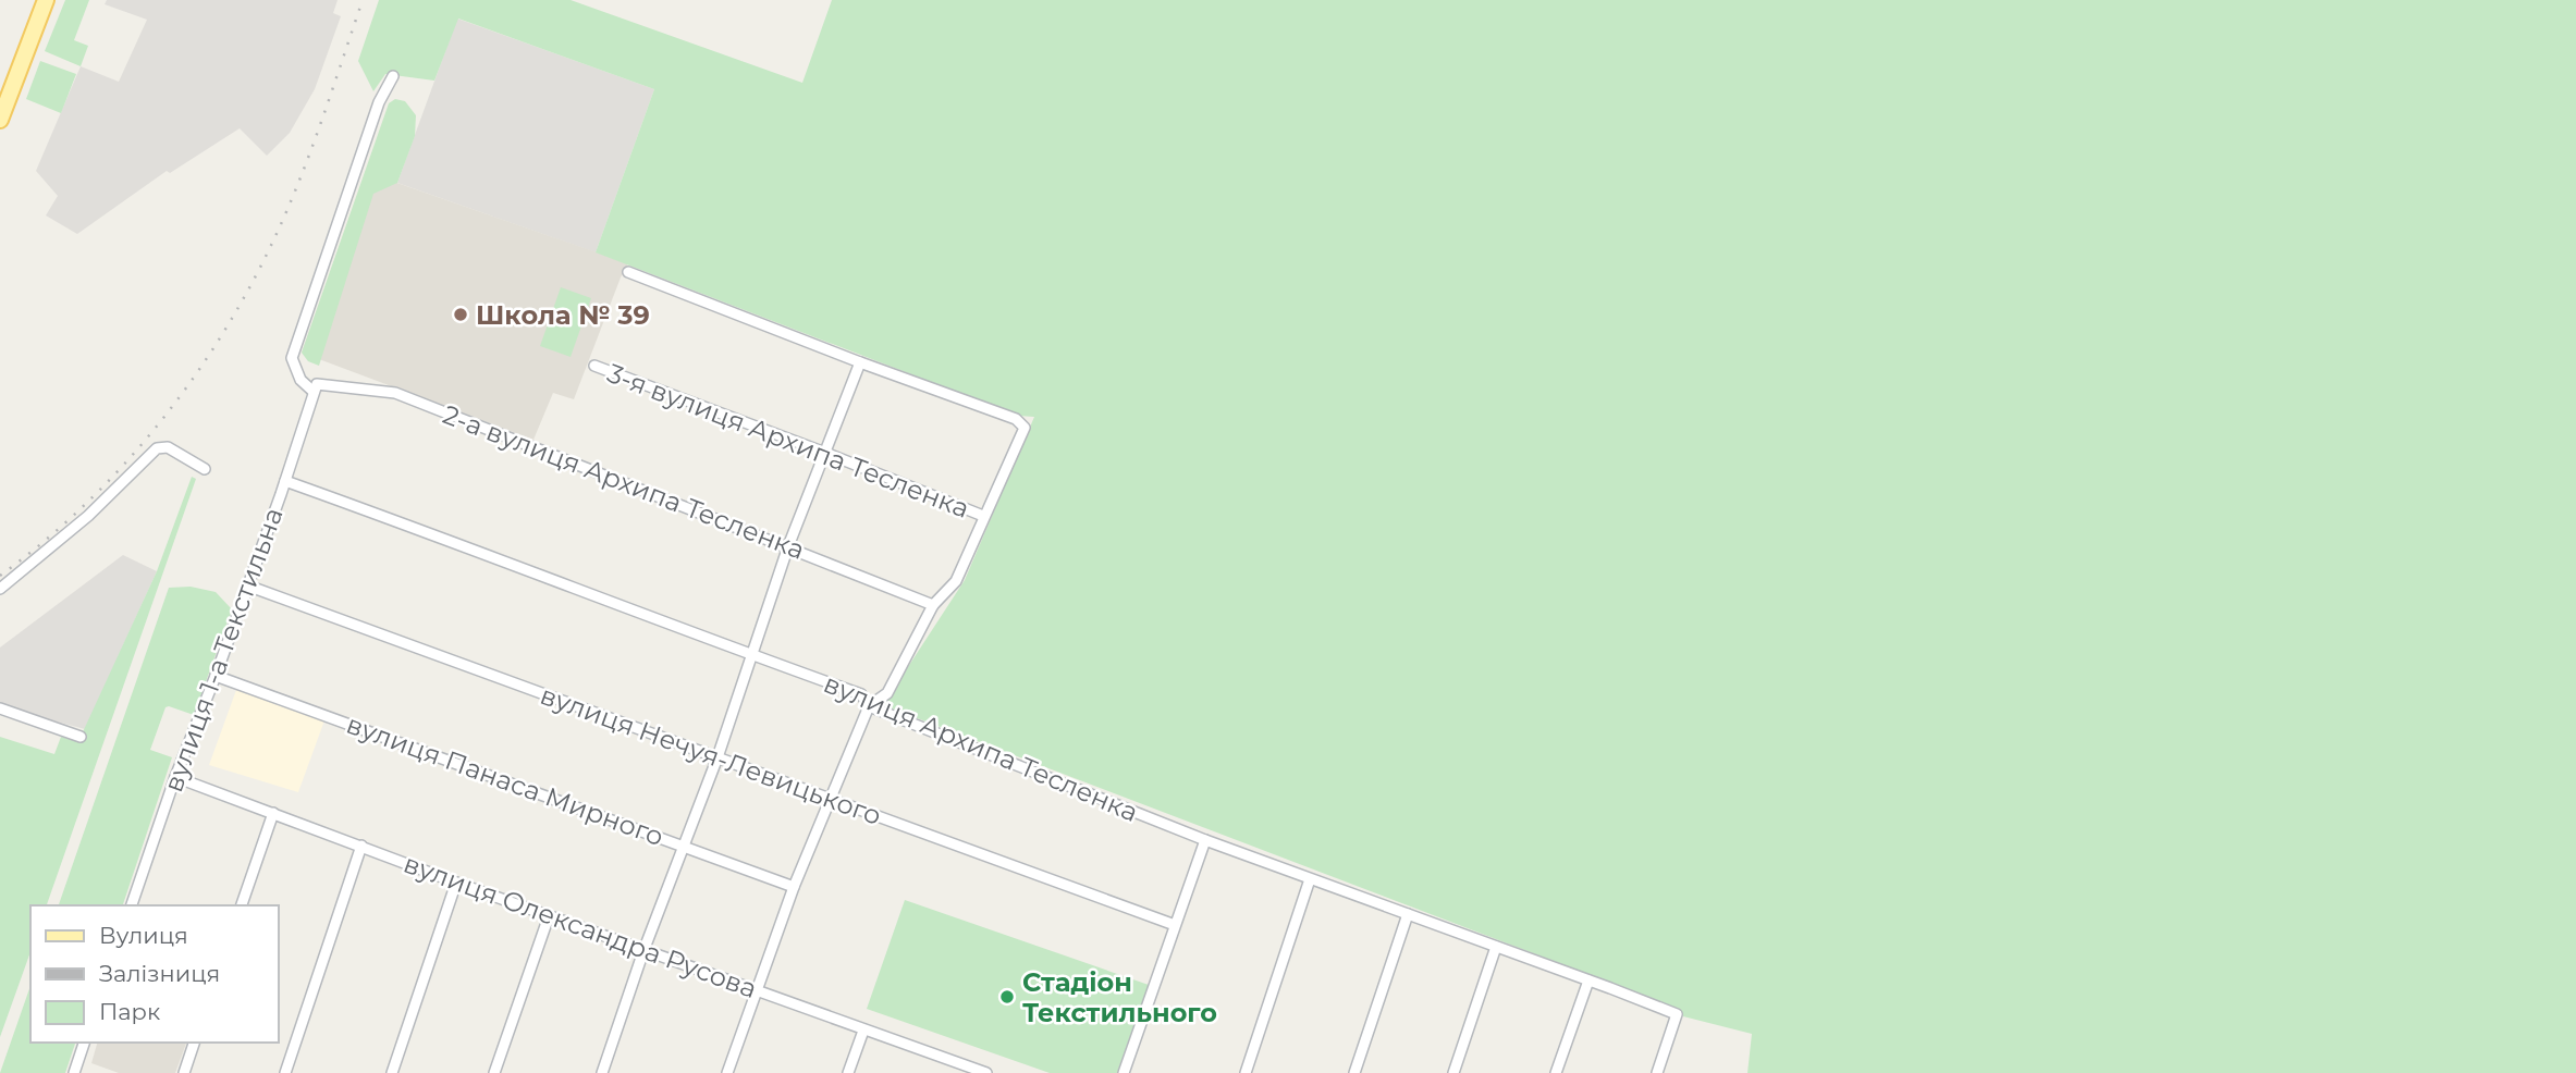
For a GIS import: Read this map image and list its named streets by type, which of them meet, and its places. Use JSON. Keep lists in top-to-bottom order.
{
  "streets": {
    "street": [
      "3-я вулиця Архипа Тесленка",
      "2-а вулиця Архипа Тесленка",
      "вулиця 1-а Текстильна",
      "вулиця Архипа Тесленка",
      "вулиця Нечуя-Левицького",
      "вулиця Панаса Мирного",
      "вулиця Олександра Русова"
    ]
  },
  "crossings": [
    ["2-а вулиця Архипа Тесленка", "вулиця 1-а Текстильна"],
    ["вулиця 1-а Текстильна", "вулиця Архипа Тесленка"],
    ["вулиця 1-а Текстильна", "вулиця Нечуя-Левицького"],
    ["вулиця 1-а Текстильна", "вулиця Панаса Мирного"],
    ["вулиця 1-а Текстильна", "вулиця Олександра Русова"]
  ],
  "places": ["Школа № 39", "Стадіон Текстильного"],
  "legend": ["Вулиця", "Залізниця", "Парк"]
}
